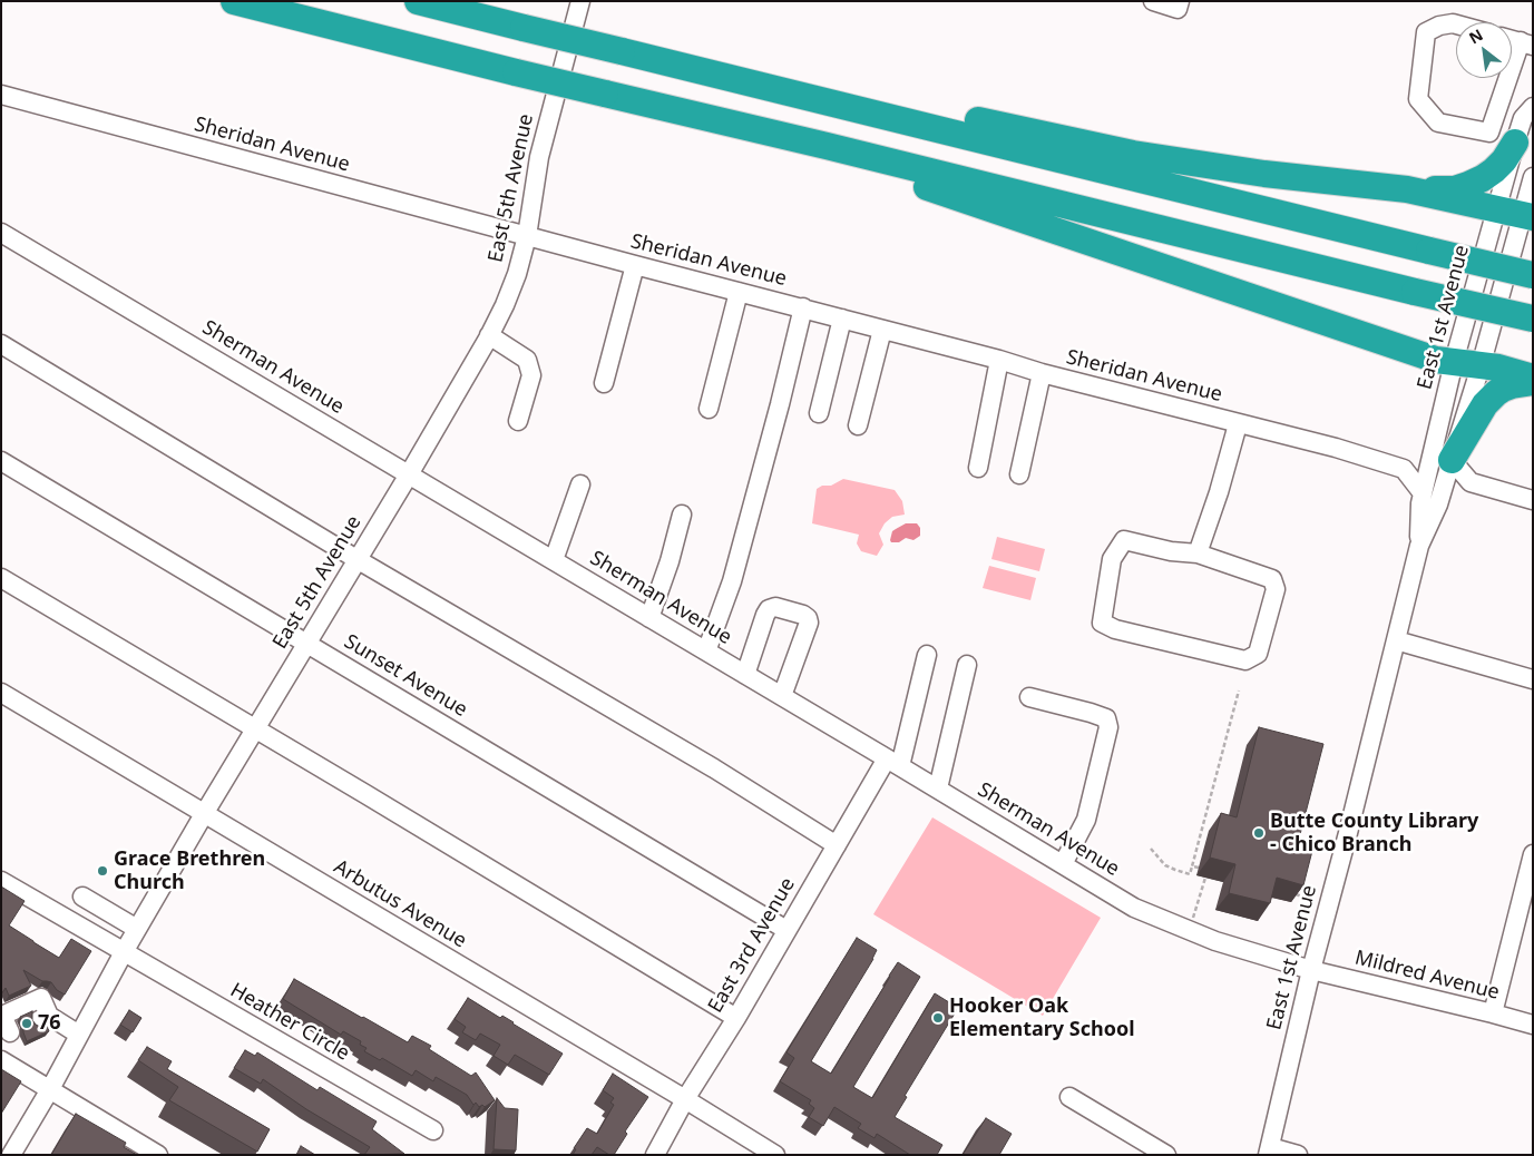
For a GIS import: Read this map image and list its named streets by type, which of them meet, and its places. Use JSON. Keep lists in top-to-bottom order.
{
  "streets": {
    "street": [
      "Sheridan Avenue",
      "East 5th Avenue",
      "East 1st Avenue",
      "Sherman Avenue",
      "Sunset Avenue",
      "Arbutus Avenue",
      "East 3rd Avenue",
      "Mildred Avenue",
      "Heather Circle"
    ]
  },
  "crossings": [
    ["Sheridan Avenue", "East 5th Avenue"],
    ["East 5th Avenue", "Sherman Avenue"],
    ["East 5th Avenue", "Sunset Avenue"],
    ["East 5th Avenue", "Arbutus Avenue"],
    ["East 5th Avenue", "Heather Circle"],
    ["East 1st Avenue", "Sherman Avenue"],
    ["East 1st Avenue", "Mildred Avenue"],
    ["Sherman Avenue", "East 3rd Avenue"],
    ["Sherman Avenue", "Mildred Avenue"],
    ["Sunset Avenue", "East 3rd Avenue"],
    ["Arbutus Avenue", "East 3rd Avenue"]
  ],
  "places": [
    "Butte County Library - Chico Branch",
    "Grace Brethren Church",
    "Hooker Oak Elementary School",
    "76"
  ],
  "north": "top left"
}
